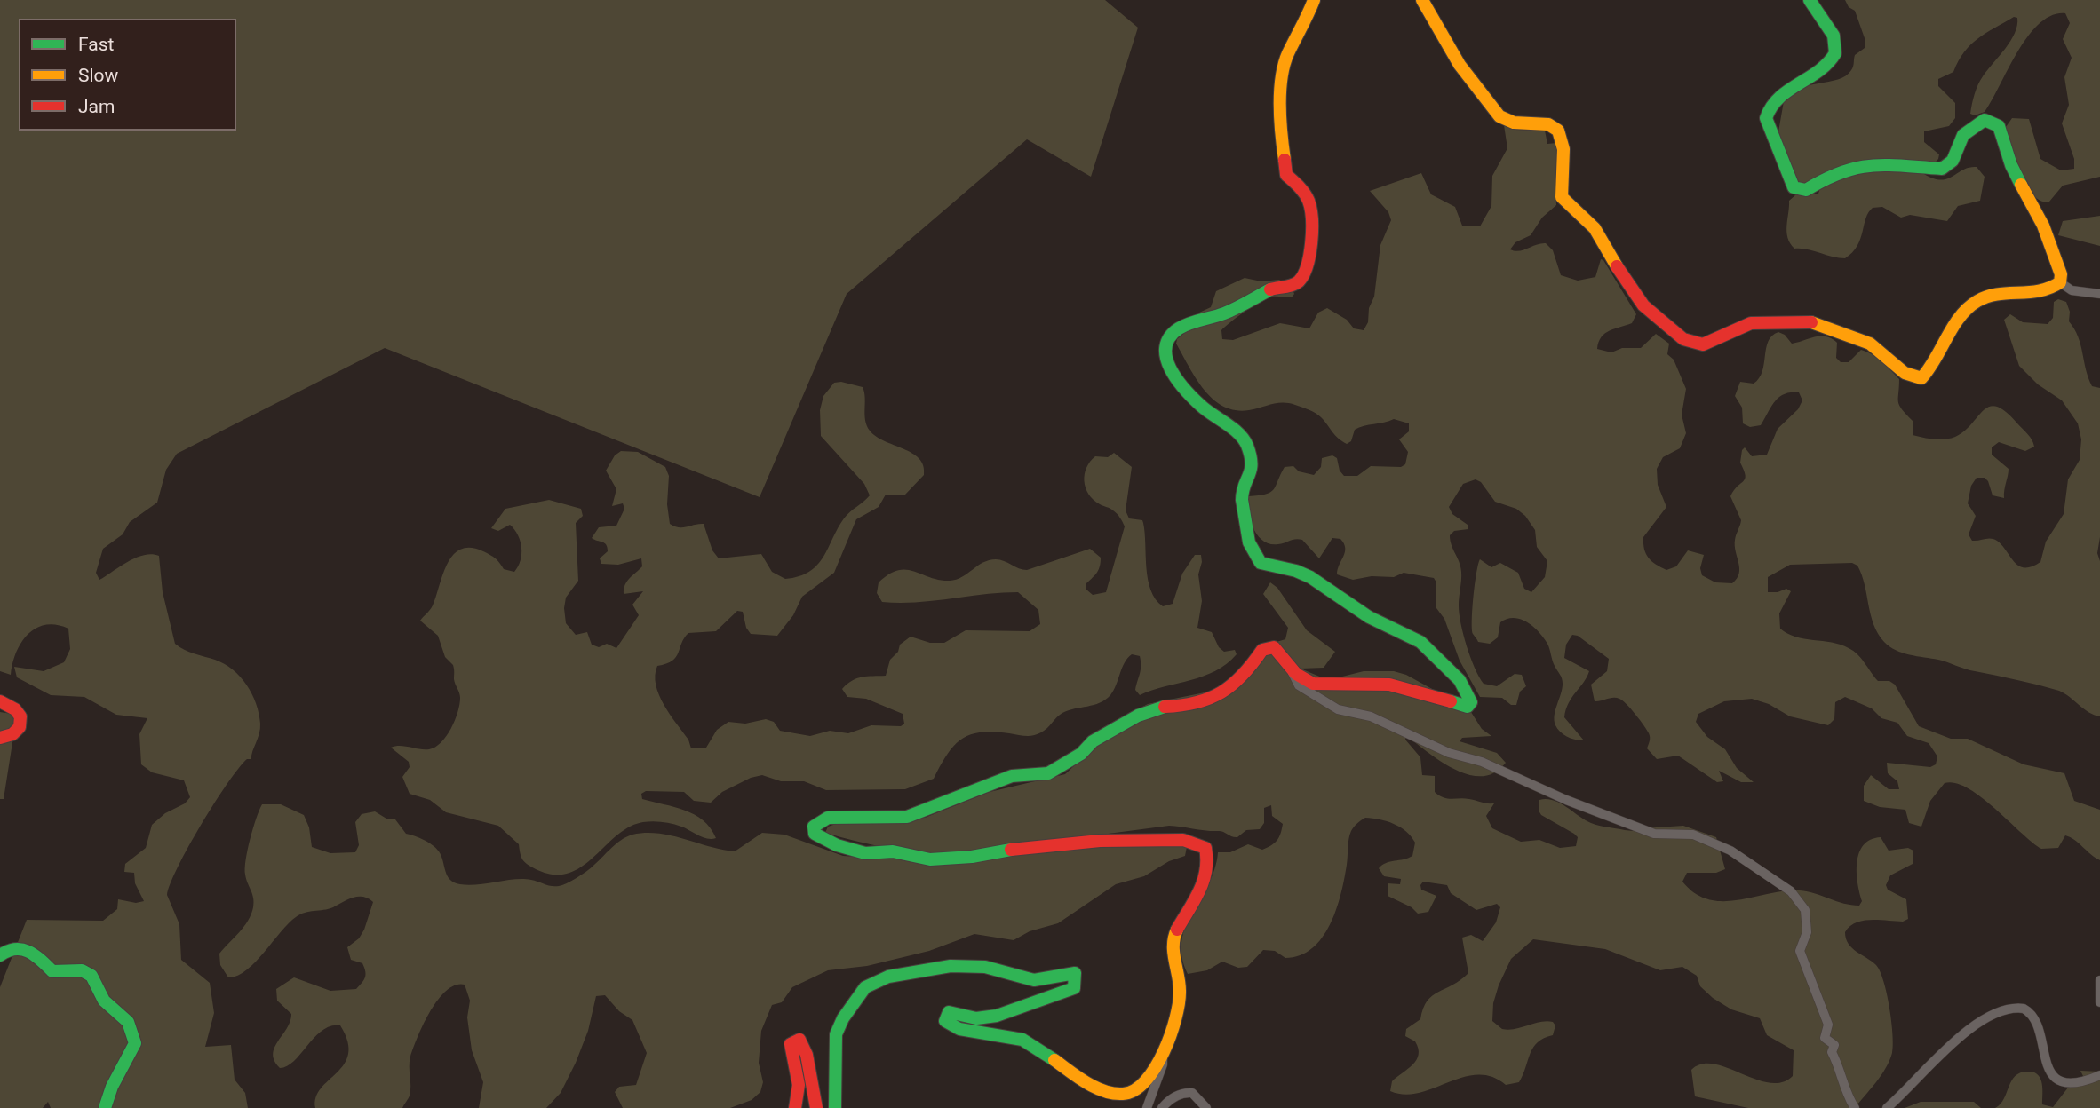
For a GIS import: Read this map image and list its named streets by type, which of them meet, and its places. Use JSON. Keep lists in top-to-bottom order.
{
  "legend": ["Fast", "Slow", "Jam"]
}
